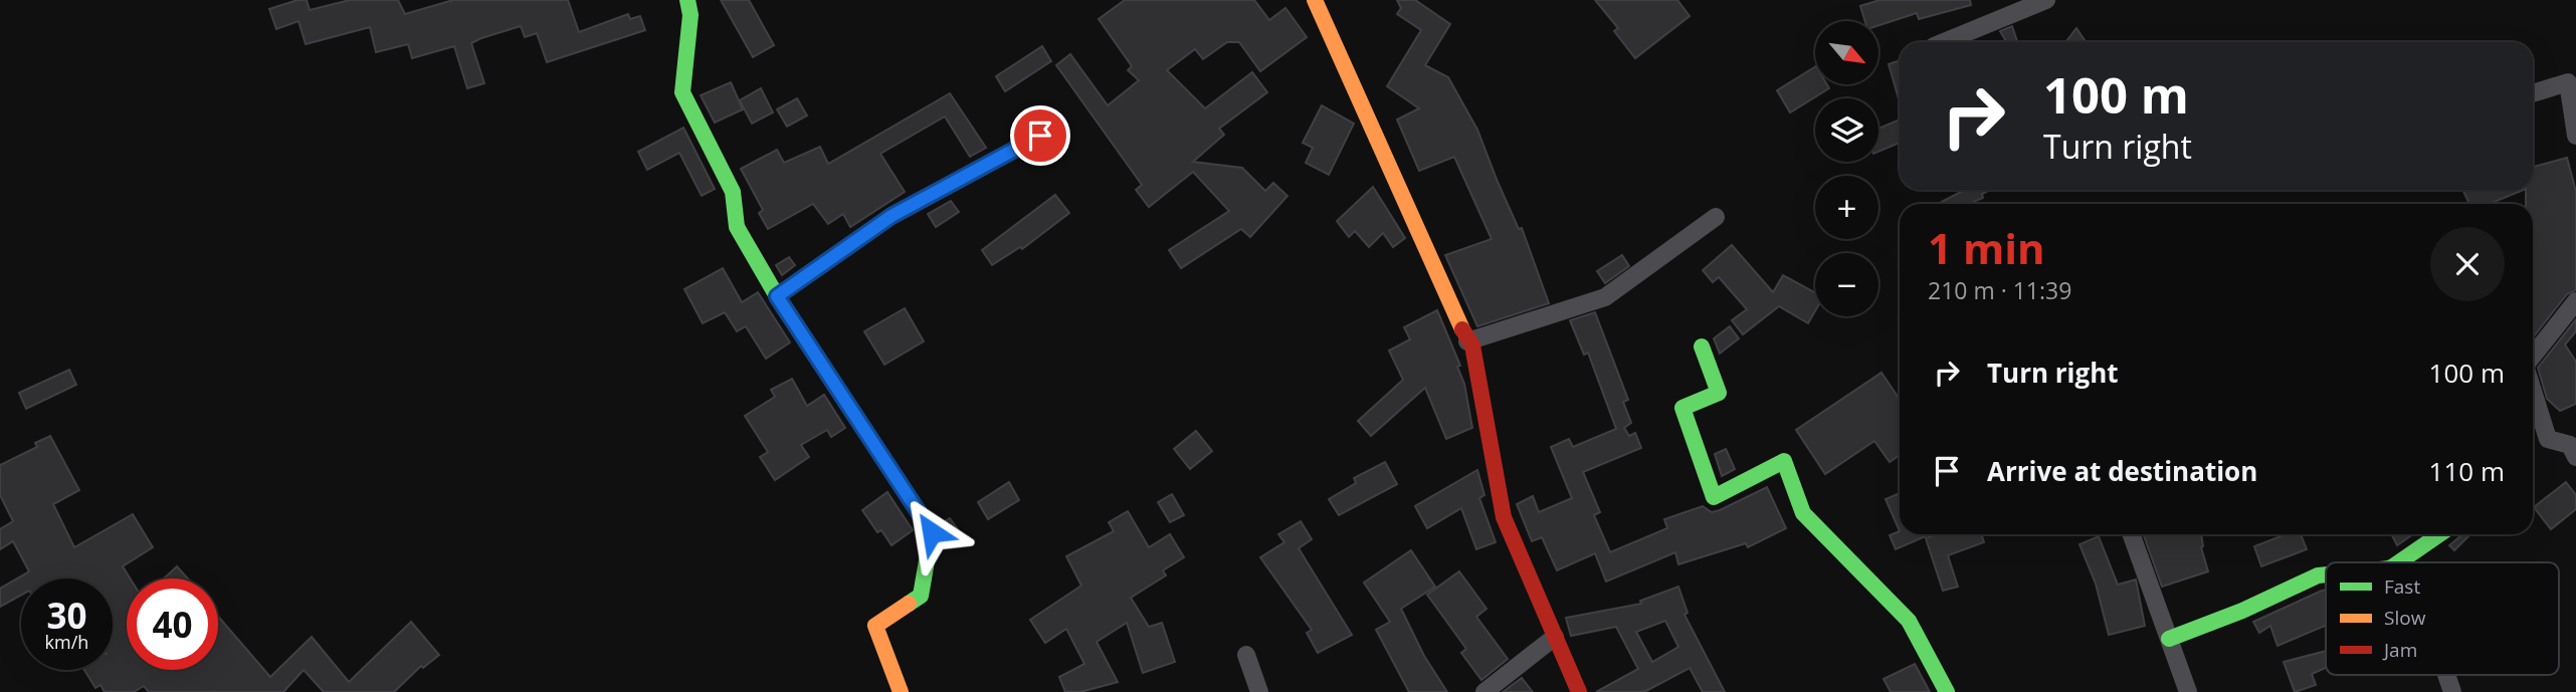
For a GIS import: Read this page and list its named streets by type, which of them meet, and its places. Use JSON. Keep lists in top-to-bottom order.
{
  "legend": ["Fast", "Slow", "Jam"],
  "north": "bottom right",
  "page": {
    "map_buttons": ["+", "−"],
    "turn": ["100 m", "Turn right"],
    "heading": ["1 min", "210 m · 11:39"],
    "list": [
      {
        "name": "Turn right",
        "value": "100 m"
      },
      {
        "name": "Arrive at destination",
        "value": "110 m"
      }
    ],
    "speed": "30 km/h",
    "limit": "40"
  }
}
